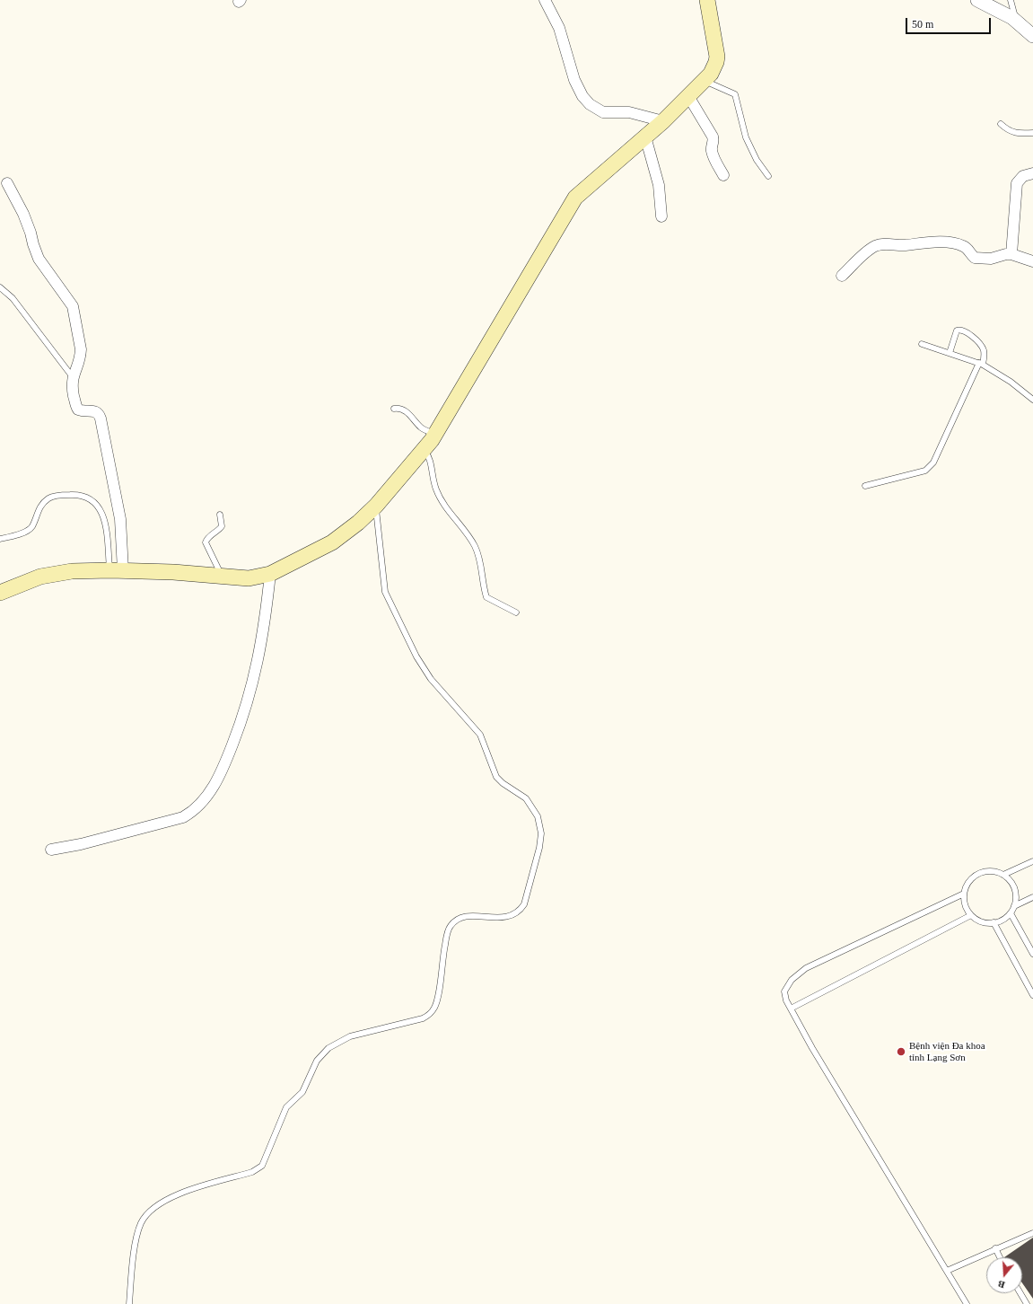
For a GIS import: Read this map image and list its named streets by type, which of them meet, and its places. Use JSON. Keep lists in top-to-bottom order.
{
  "places": ["Bệnh viện Đa khoa tỉnh Lạng Sơn"],
  "scale_bar": "50 m",
  "north": "bottom"
}
